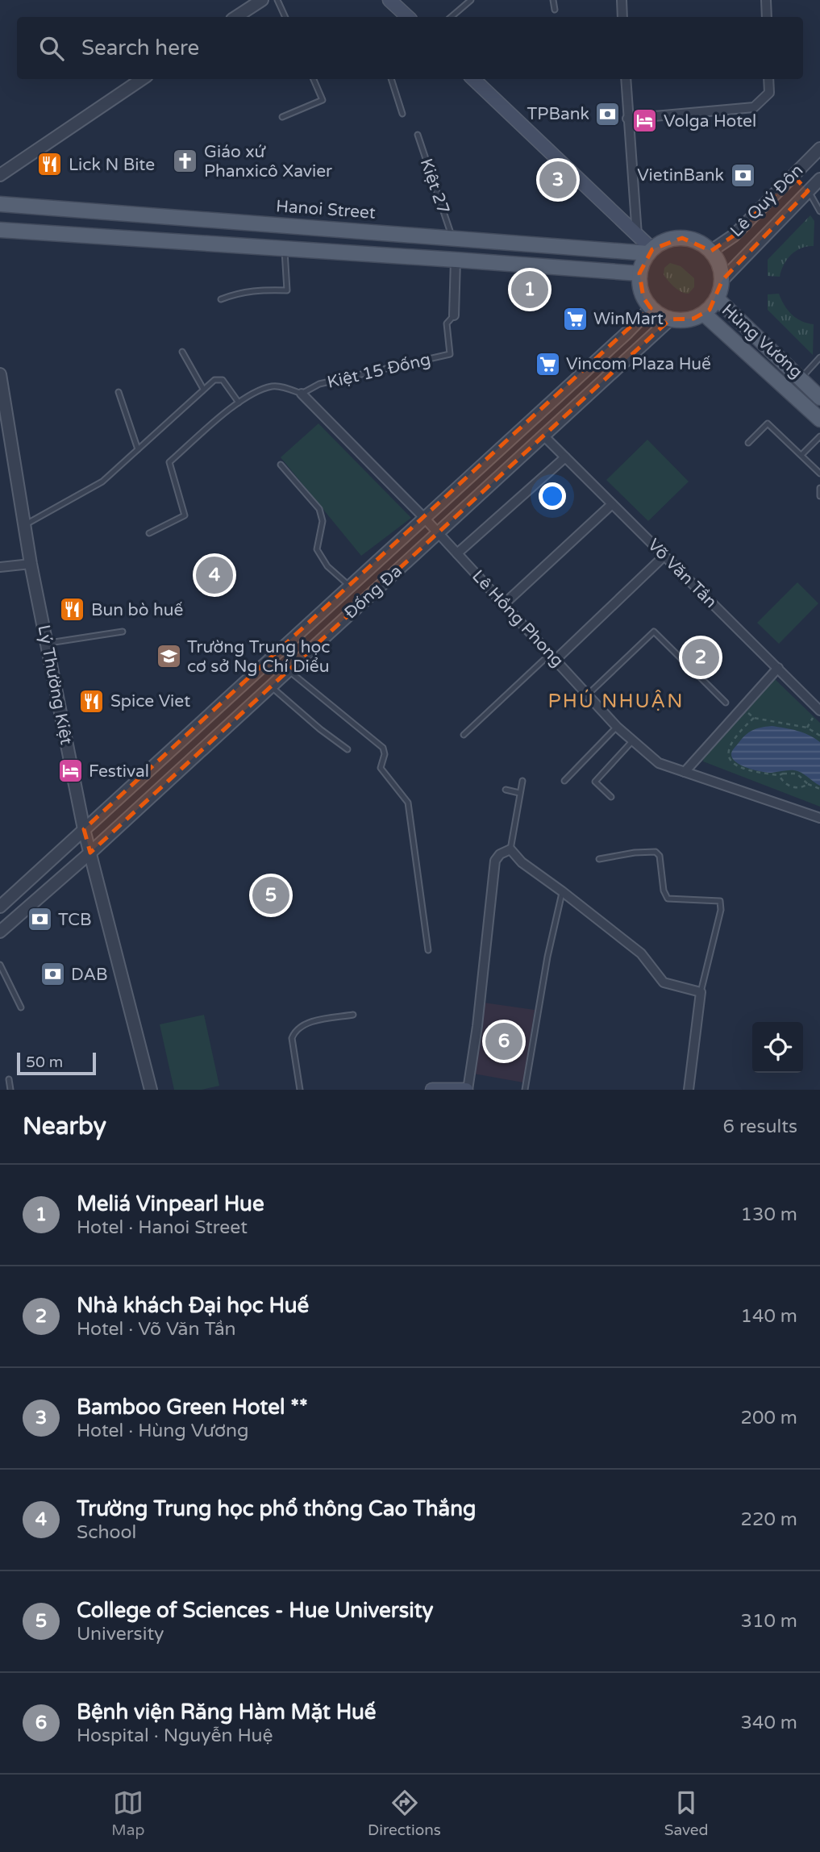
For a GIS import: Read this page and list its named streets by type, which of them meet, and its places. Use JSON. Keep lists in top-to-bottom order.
{
  "streets": {
    "main road": ["Hanoi Street", "Hùng Vương"],
    "street": [
      "Lê Quý Đôn",
      "Võ Văn Tần",
      "Đống Đa",
      "Lê Hồng Phong",
      "Lý Thường Kiệt"
    ],
    "lane": ["Kiệt 27", "Kiệt 15 Đống"]
  },
  "crossings": [
    ["Kiệt 27", "Hanoi Street"],
    ["Lê Quý Đôn", "Hanoi Street"],
    ["Lê Quý Đôn", "Hùng Vương"],
    ["Lê Quý Đôn", "Đống Đa"],
    ["Hanoi Street", "Hùng Vương"],
    ["Hanoi Street", "Đống Đa"],
    ["Hùng Vương", "Đống Đa"],
    ["Kiệt 15 Đống", "Lê Hồng Phong"],
    ["Võ Văn Tần", "Đống Đa"],
    ["Đống Đa", "Lê Hồng Phong"],
    ["Đống Đa", "Lý Thường Kiệt"]
  ],
  "districts": ["PHÚ NHUẬN"],
  "places": {
    "bank": [
      "TPBank",
      "VietinBank",
      "TCB",
      "DAB"
    ],
    "hotel": ["Volga Hotel", "Festival"],
    "church": ["Giáo xứ Phanxicô Xavier"],
    "restaurant": ["Lick N Bite", "Bun bò huế", "Spice Viet"],
    "supermarket": ["WinMart", "Vincom Plaza Huế"],
    "school or university": ["Trường Trung học cơ sở Ng Chí Diểu"]
  },
  "scale_bar": "50 m",
  "page": {
    "search": "Search here",
    "pins": [
      "3",
      "1",
      "4",
      "2",
      "5",
      "6"
    ],
    "scale": "50 m",
    "heading": ["Nearby", "6 results"],
    "list": [
      {
        "mark": "1",
        "name": "Meliá Vinpearl Hue",
        "note": "Hotel · Hanoi Street",
        "value": "130 m"
      },
      {
        "mark": "2",
        "name": "Nhà khách Đại học Huế",
        "note": "Hotel · Võ Văn Tần",
        "value": "140 m"
      },
      {
        "mark": "3",
        "name": "Bamboo Green Hotel **",
        "note": "Hotel · Hùng Vương",
        "value": "200 m"
      },
      {
        "mark": "4",
        "name": "Trường Trung học phổ thông Cao Thắng",
        "note": "School",
        "value": "220 m"
      },
      {
        "mark": "5",
        "name": "College of Sciences - Hue University",
        "note": "University",
        "value": "310 m"
      },
      {
        "mark": "6",
        "name": "Bệnh viện Răng Hàm Mặt Huế",
        "note": "Hospital · Nguyễn Huệ",
        "value": "340 m"
      }
    ],
    "nav": ["Map", "Directions", "Saved"]
  }
}
